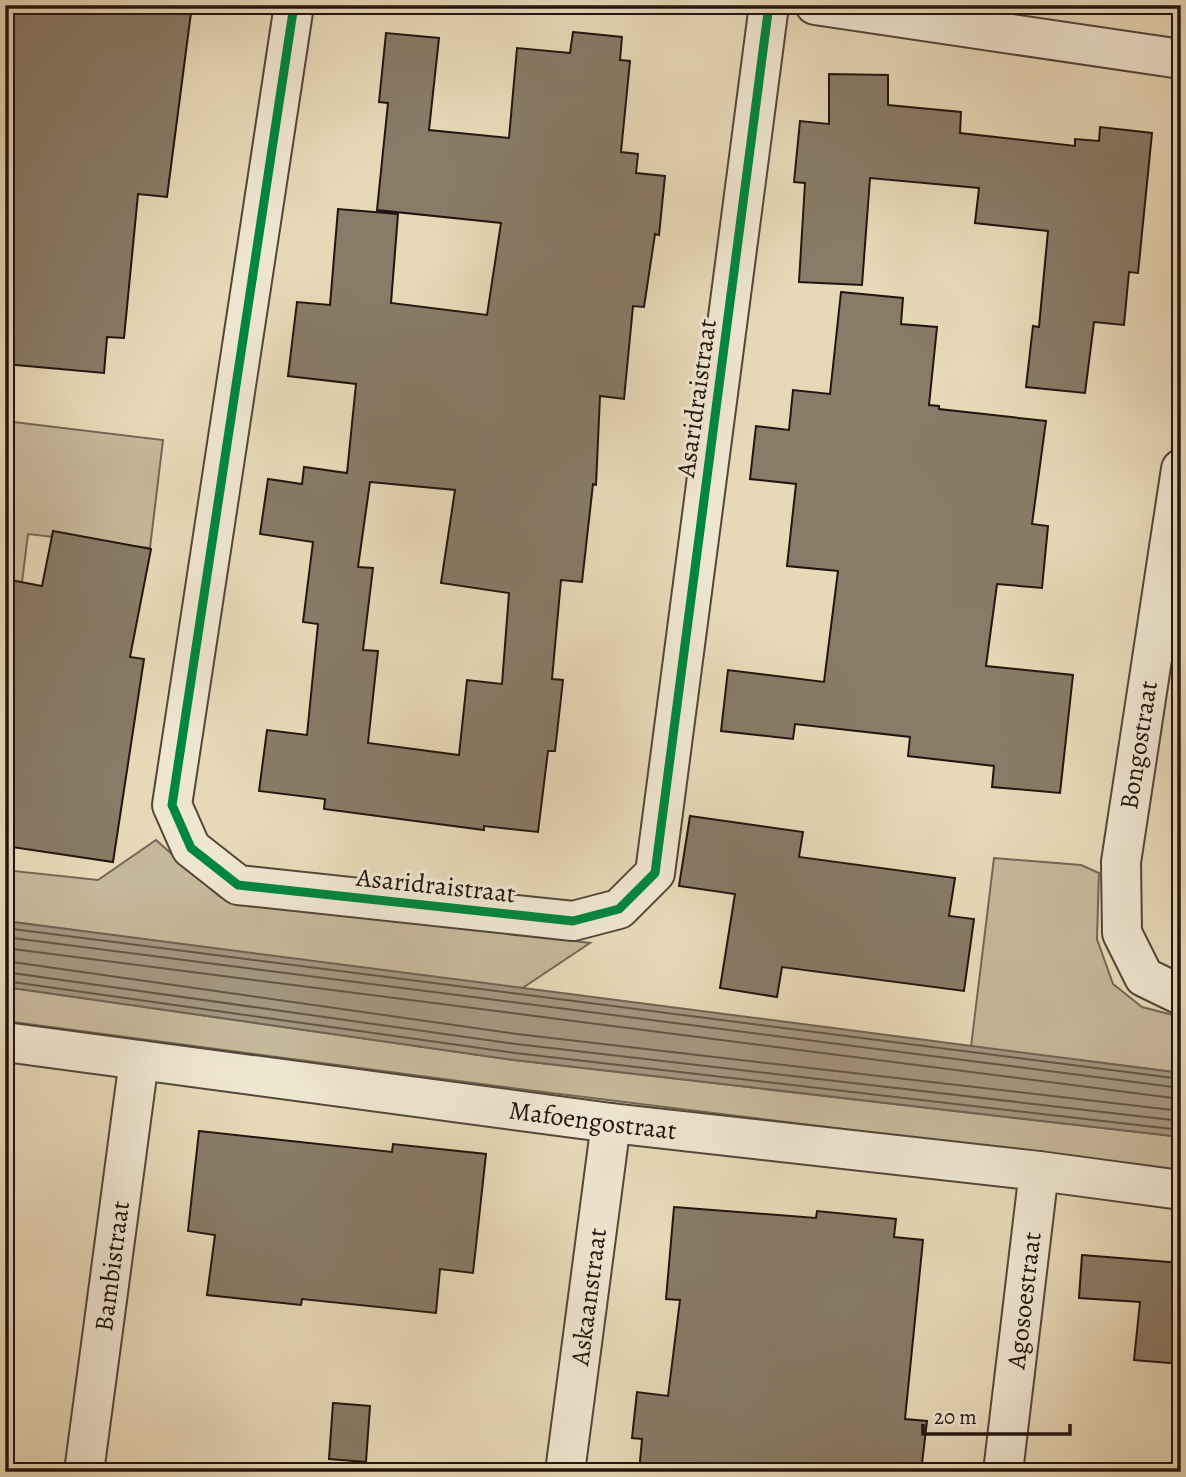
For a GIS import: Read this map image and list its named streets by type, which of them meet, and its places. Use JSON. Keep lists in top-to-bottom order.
{
  "streets": {
    "street": [
      "Asaridraistraat",
      "Bongostraat",
      "Mafoengostraat",
      "Bambistraat",
      "Askaanstraat",
      "Agosoestraat"
    ]
  },
  "crossings": [
    ["Mafoengostraat", "Bambistraat"],
    ["Mafoengostraat", "Askaanstraat"],
    ["Mafoengostraat", "Agosoestraat"]
  ],
  "scale_bar": "20 m"
}
